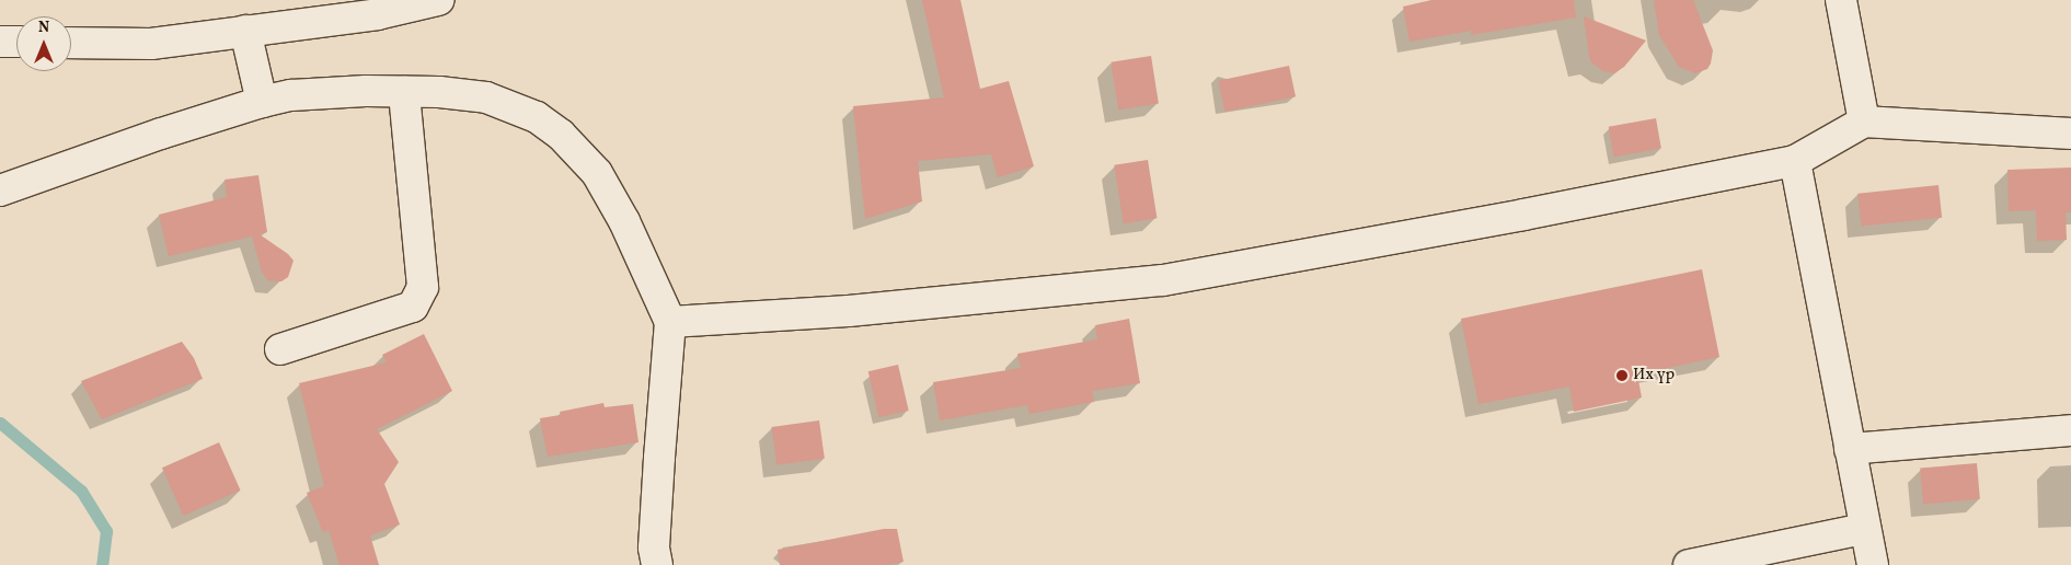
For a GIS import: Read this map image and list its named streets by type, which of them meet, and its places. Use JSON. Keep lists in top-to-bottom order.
{
  "places": ["Их үр"],
  "north": "top"
}
